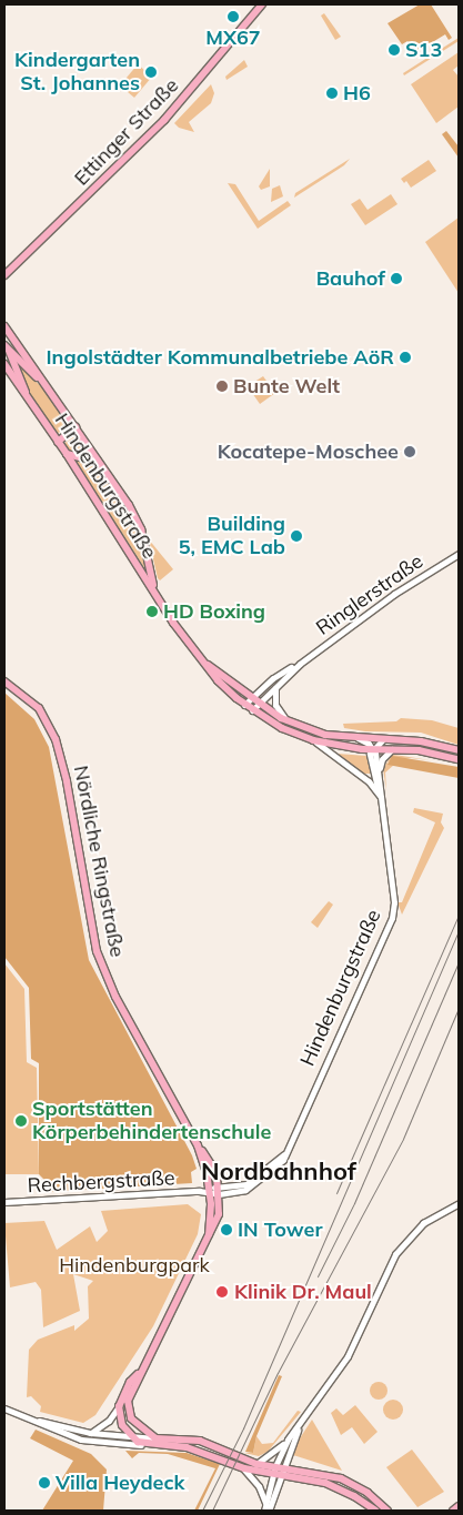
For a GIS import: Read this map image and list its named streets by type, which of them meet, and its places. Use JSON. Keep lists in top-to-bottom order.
{
  "streets": {
    "main road": ["Ettinger Straße", "Hindenburgstraße", "Nördliche Ringstraße"],
    "street": ["Ringlerstraße", "Rechbergstraße"]
  },
  "crossings": [
    ["Hindenburgstraße", "Ringlerstraße"],
    ["Hindenburgstraße", "Nördliche Ringstraße"],
    ["Hindenburgstraße", "Rechbergstraße"],
    ["Nördliche Ringstraße", "Rechbergstraße"]
  ],
  "districts": ["Nordbahnhof"],
  "parks": ["Hindenburgpark"],
  "places": [
    "MX67",
    "S13",
    "Kindergarten St. Johannes",
    "H6",
    "Bauhof",
    "Ingolstädter Kommunalbetriebe AöR",
    "Bunte Welt",
    "Kocatepe-Moschee",
    "Building 5, EMC Lab",
    "HD Boxing",
    "Sportstätten Körperbehindertenschule",
    "IN Tower",
    "Klinik Dr. Maul",
    "Villa Heydeck"
  ]
}
